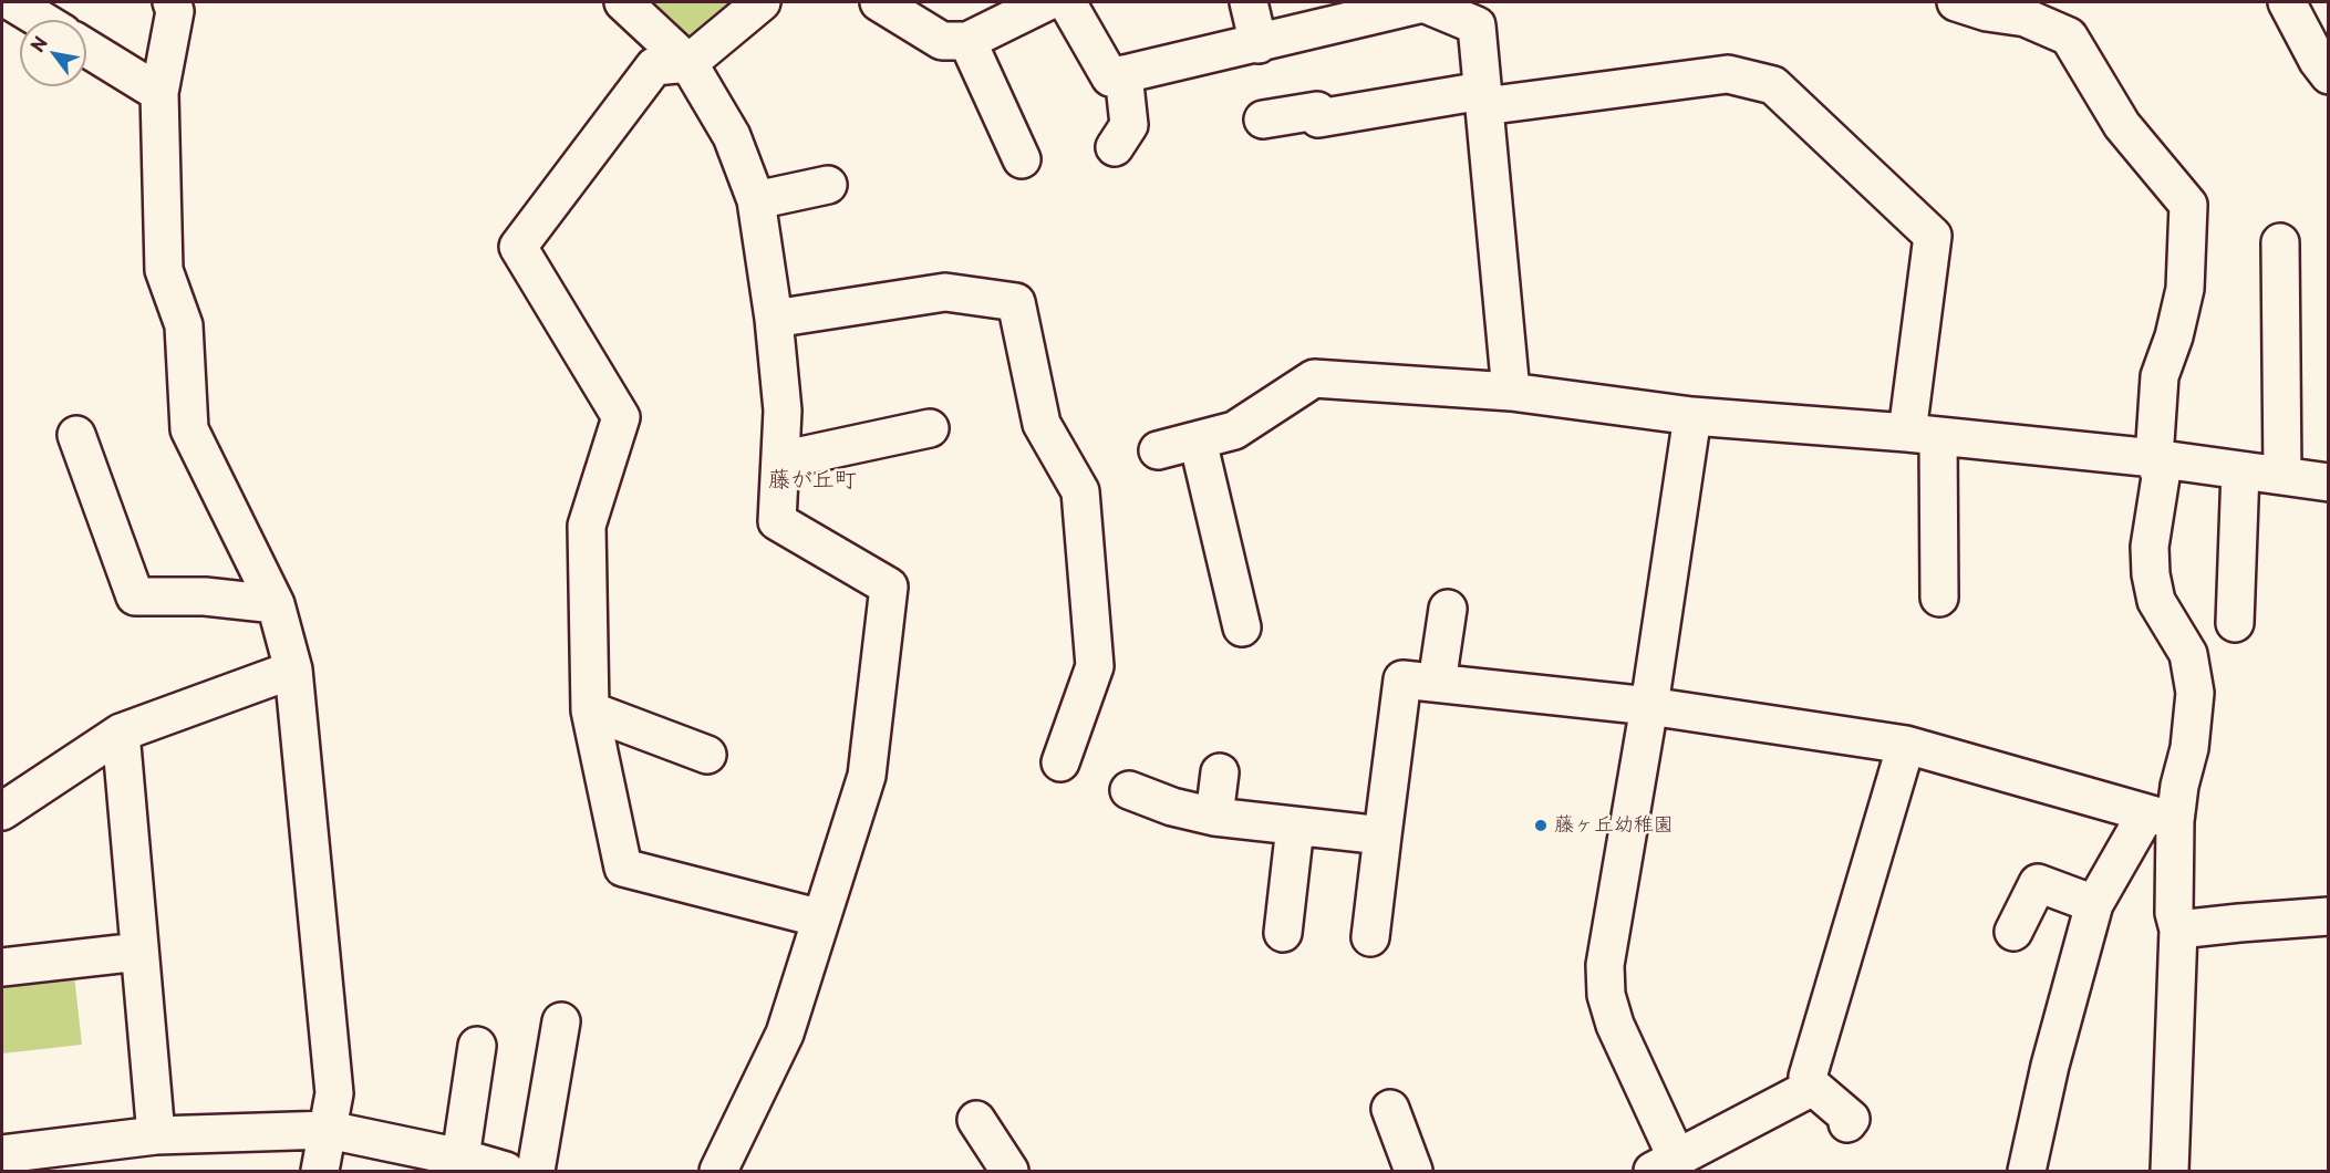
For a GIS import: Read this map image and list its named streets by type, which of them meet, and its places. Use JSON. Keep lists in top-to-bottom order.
{
  "districts": ["藤が丘町"],
  "places": ["藤ヶ丘幼稚園"],
  "north": "top left"
}
